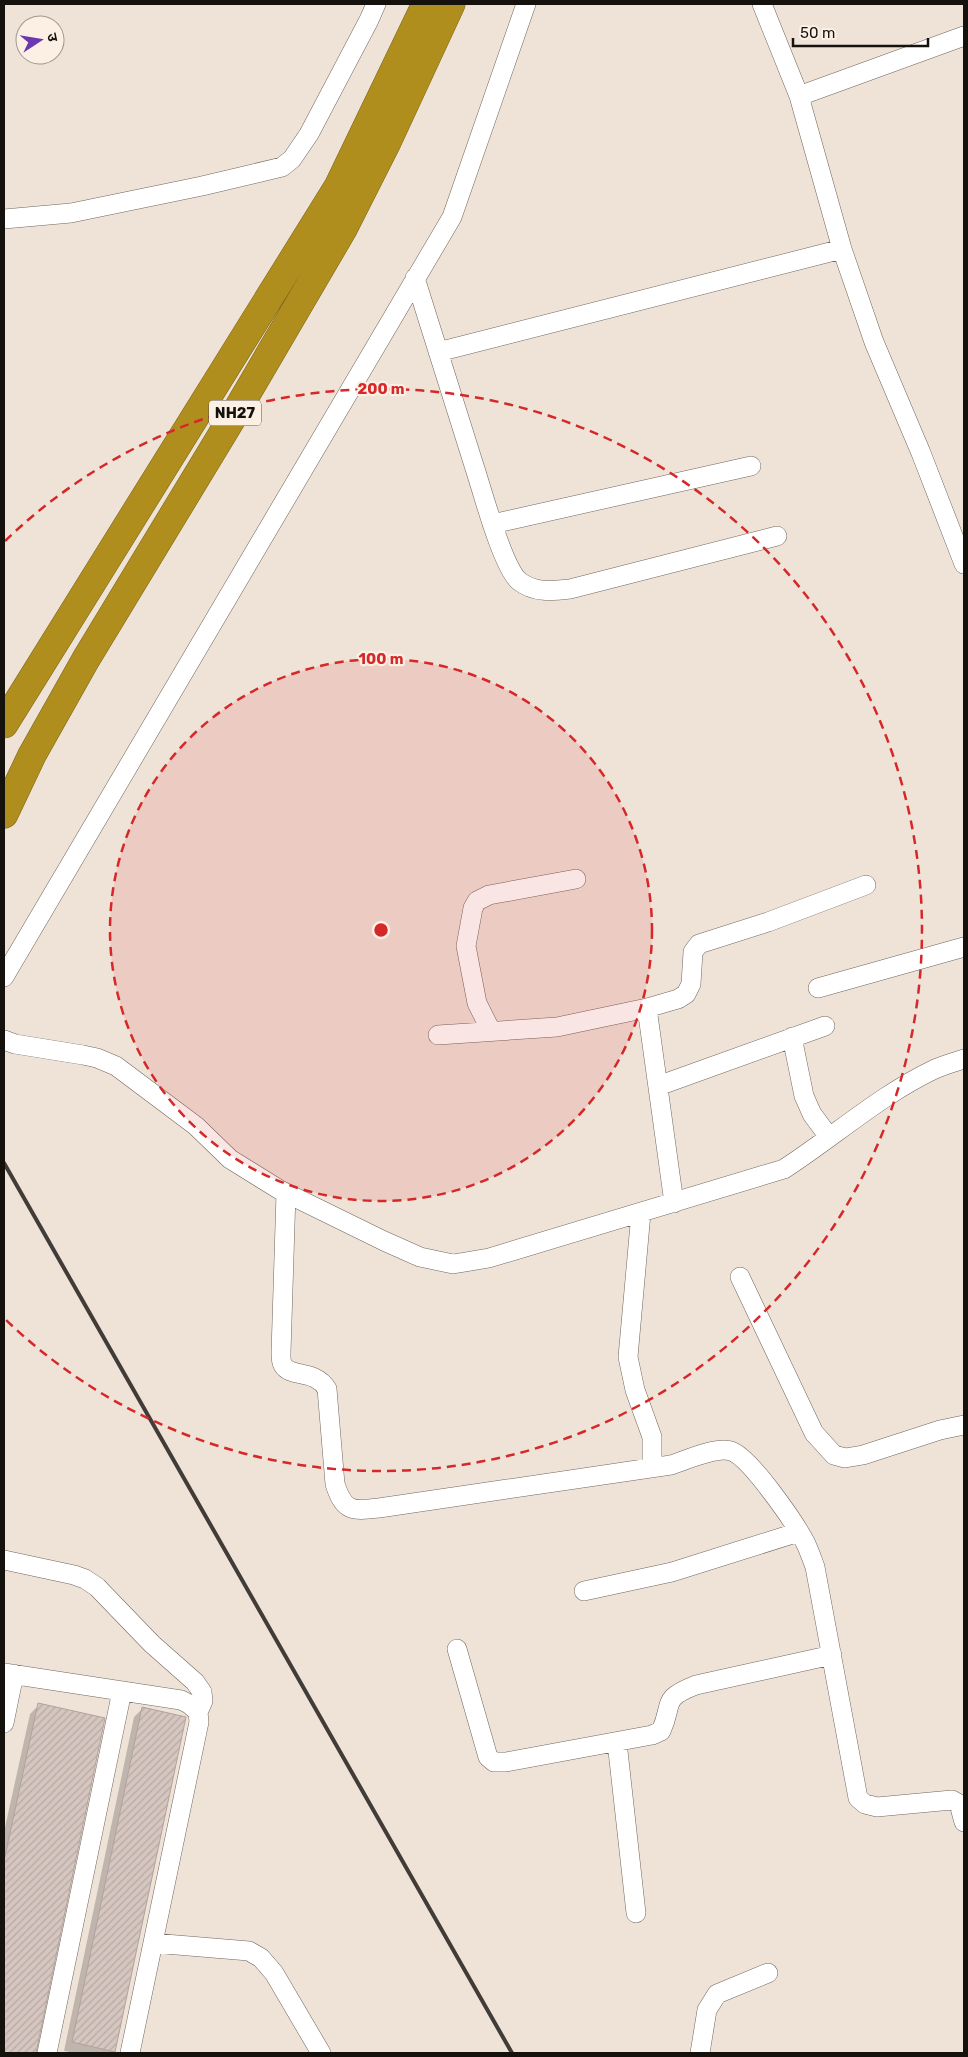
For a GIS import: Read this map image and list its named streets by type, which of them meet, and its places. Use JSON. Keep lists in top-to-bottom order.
{
  "streets": {
    "highway": ["NH27"]
  },
  "scale_bar": "50 m",
  "north": "right",
  "rings": ["200 m", "100 m"]
}
